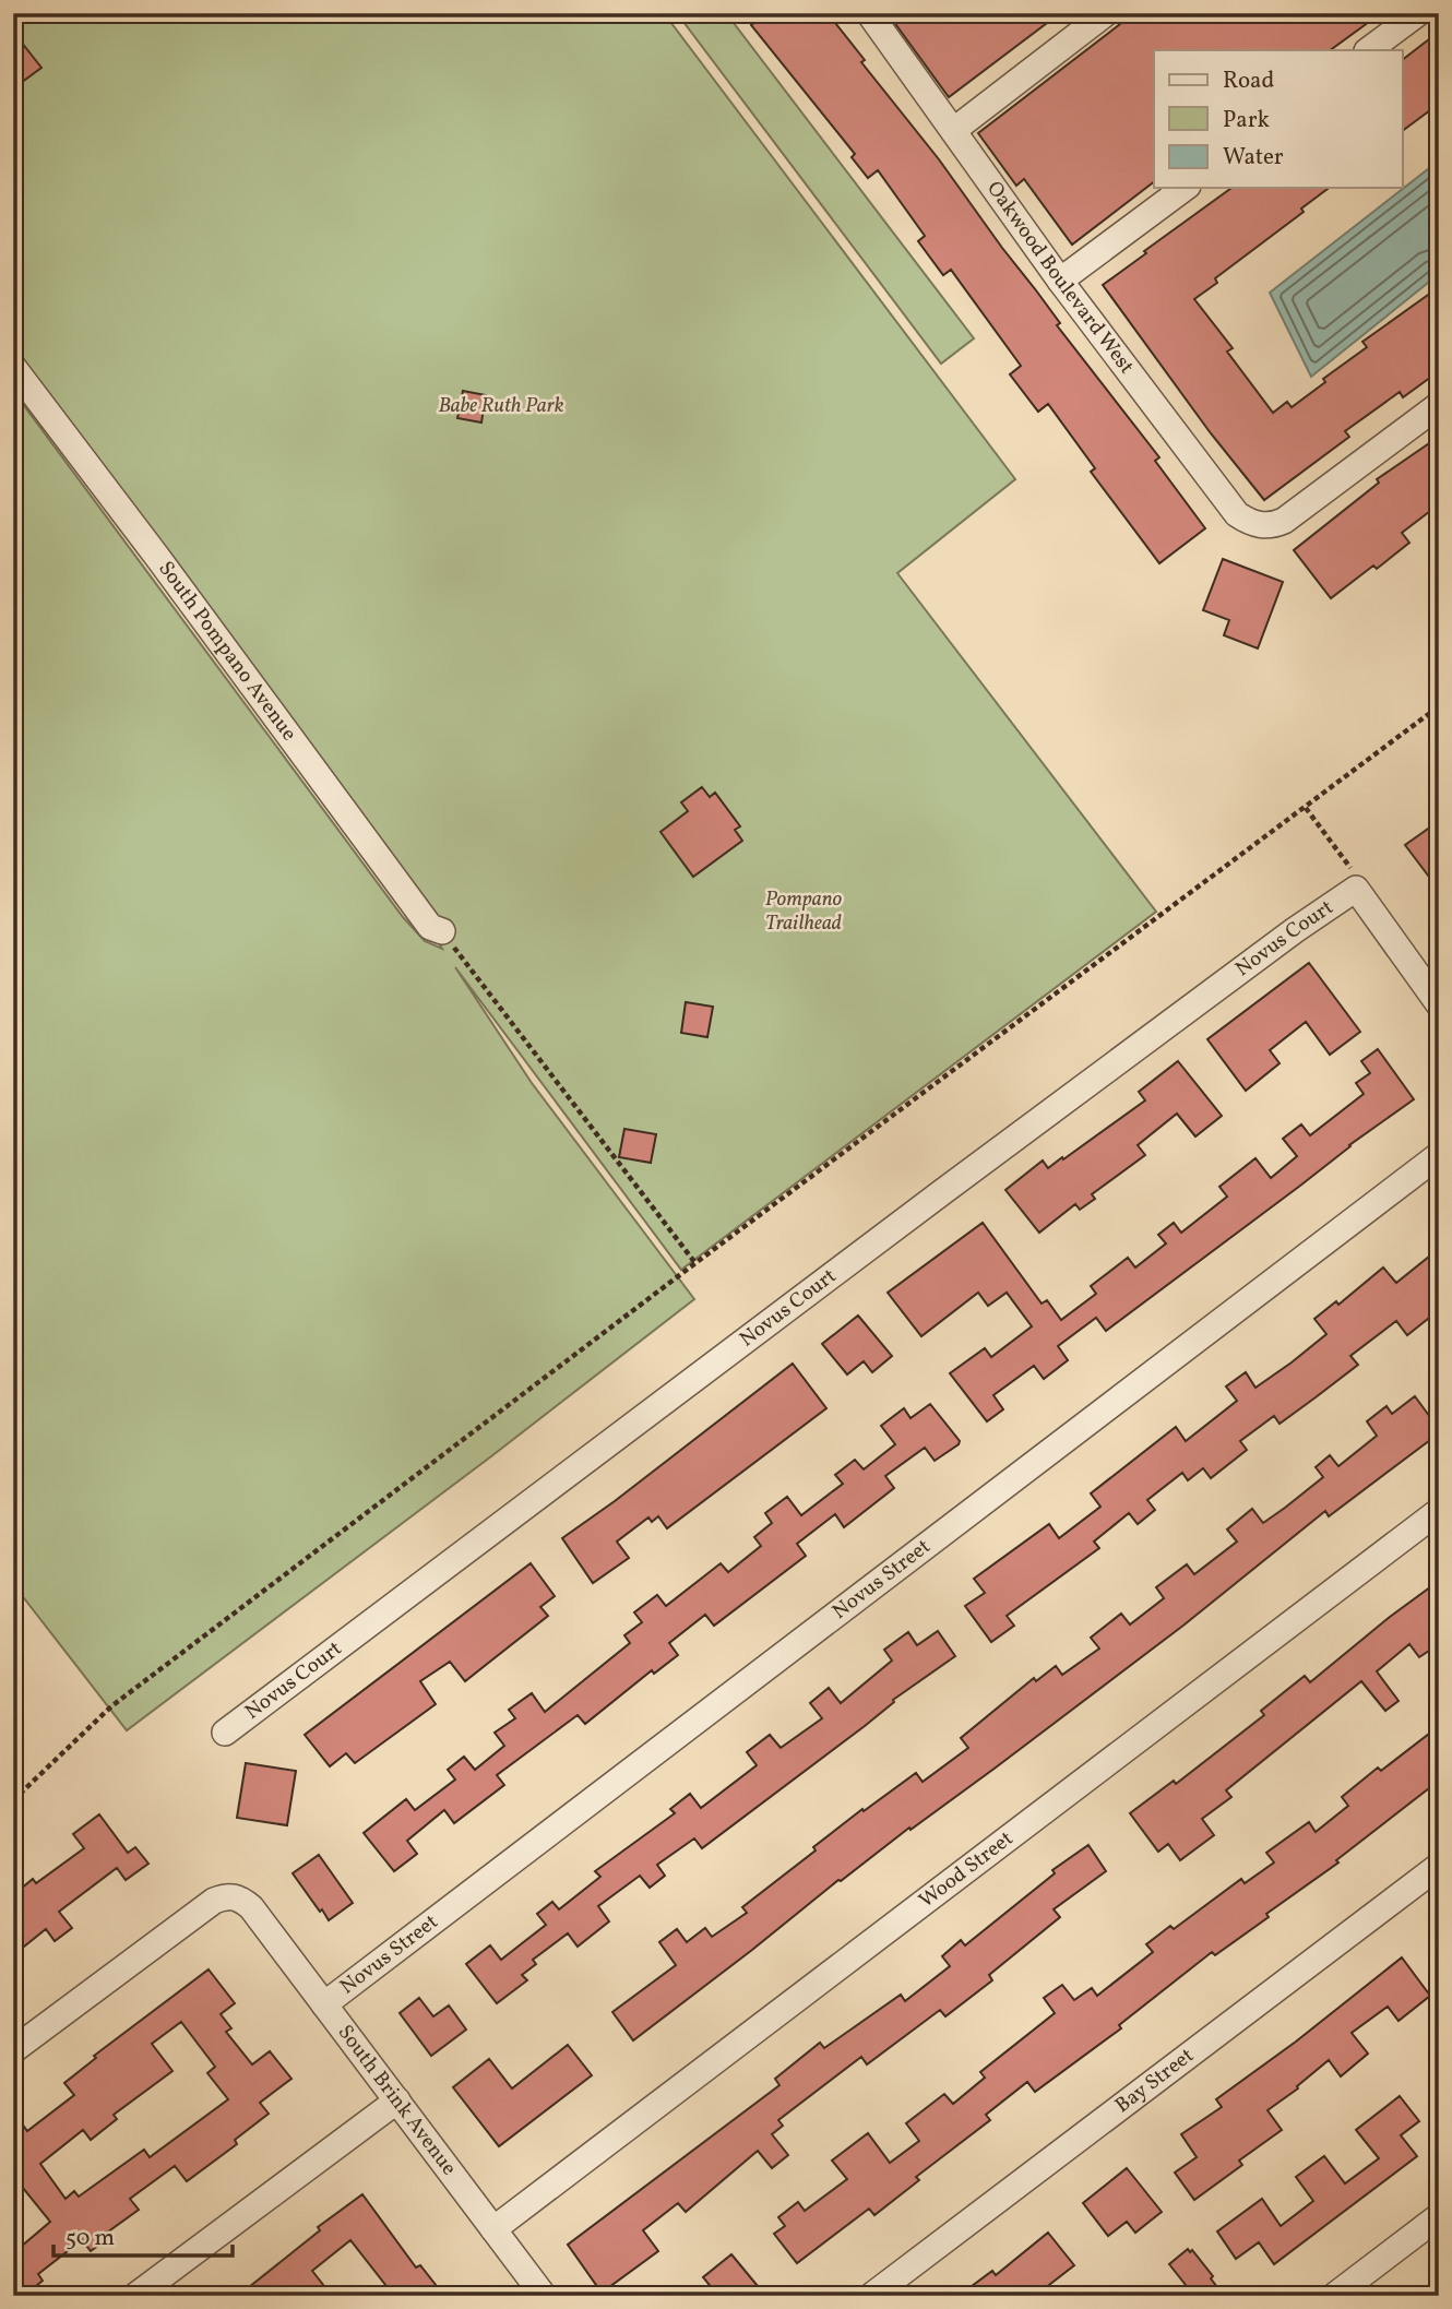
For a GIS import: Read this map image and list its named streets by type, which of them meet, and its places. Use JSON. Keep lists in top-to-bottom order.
{
  "streets": {
    "street": [
      "Oakwood Boulevard West",
      "South Pompano Avenue",
      "Novus Court",
      "Novus Street",
      "Wood Street",
      "Bay Street",
      "South Brink Avenue"
    ]
  },
  "crossings": [
    ["Novus Street", "South Brink Avenue"],
    ["Wood Street", "South Brink Avenue"]
  ],
  "parks": ["Babe Ruth Park", "Pompano Trailhead"],
  "legend": ["Road", "Park", "Water"],
  "scale_bar": "50 m"
}
